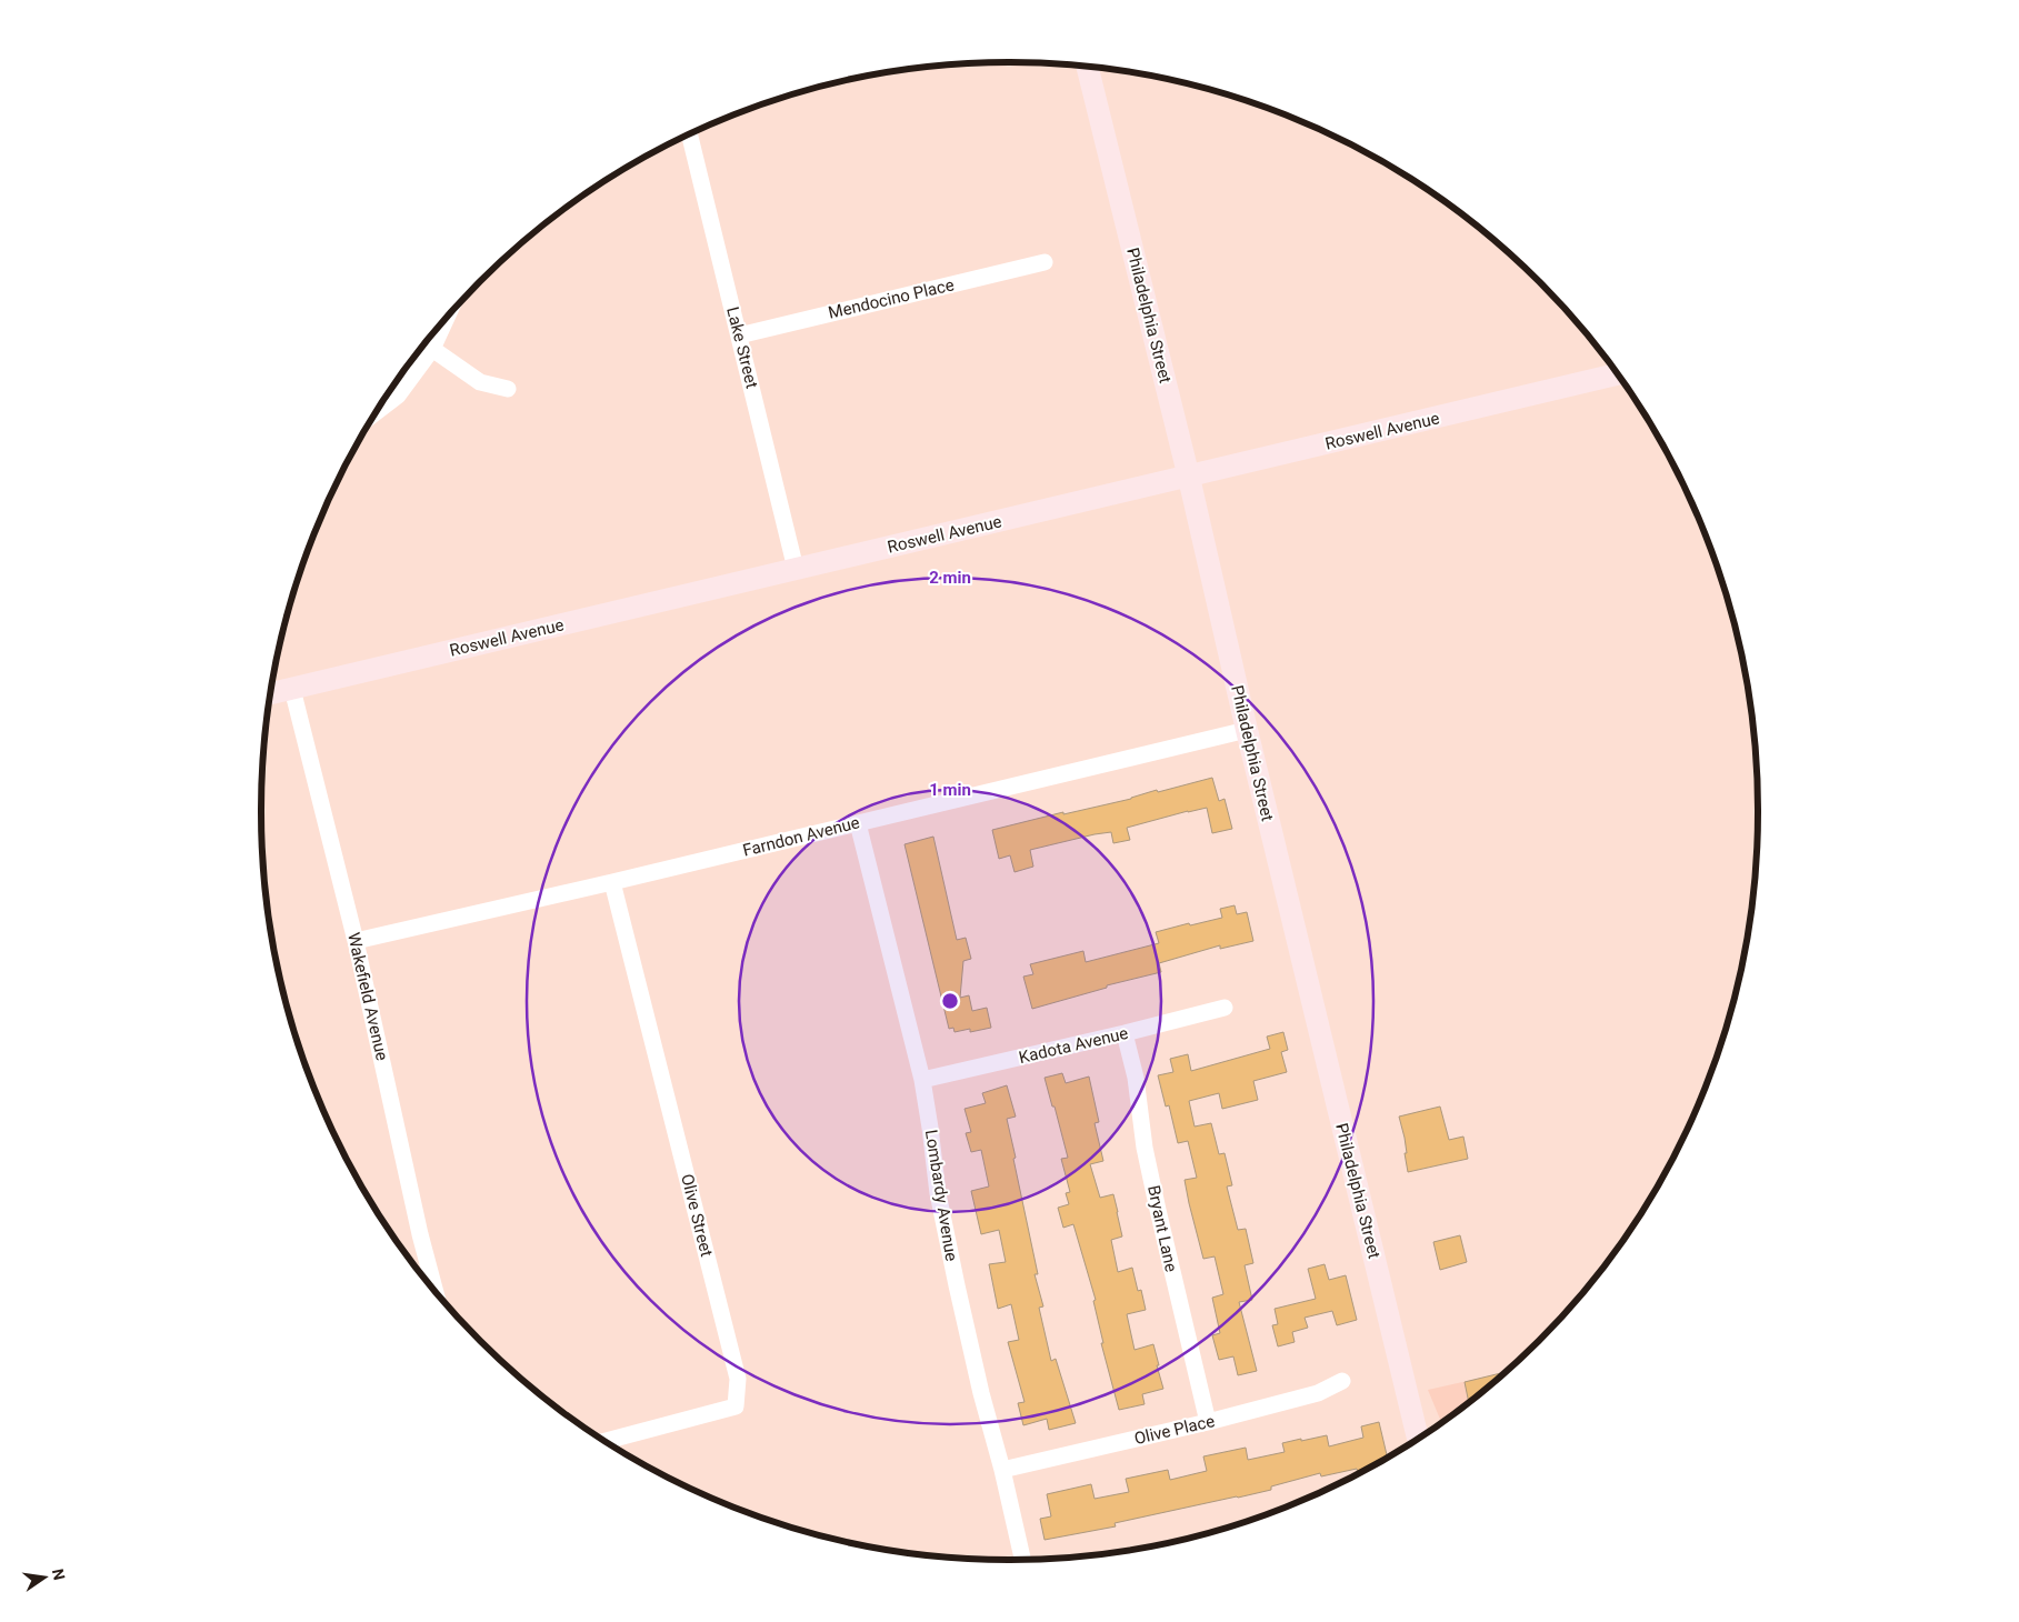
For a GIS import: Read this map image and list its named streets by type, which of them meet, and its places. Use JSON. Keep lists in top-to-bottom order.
{
  "streets": {
    "street": [
      "Mendocino Place",
      "Philadelphia Street",
      "Lake Street",
      "Roswell Avenue",
      "Farndon Avenue",
      "Wakefield Avenue",
      "Kadota Avenue",
      "Lombardy Avenue",
      "Olive Street",
      "Bryant Lane",
      "Olive Place"
    ]
  },
  "crossings": [
    ["Mendocino Place", "Lake Street"],
    ["Philadelphia Street", "Roswell Avenue"],
    ["Philadelphia Street", "Farndon Avenue"],
    ["Lake Street", "Roswell Avenue"],
    ["Roswell Avenue", "Wakefield Avenue"],
    ["Farndon Avenue", "Wakefield Avenue"],
    ["Farndon Avenue", "Lombardy Avenue"],
    ["Farndon Avenue", "Olive Street"],
    ["Kadota Avenue", "Lombardy Avenue"],
    ["Kadota Avenue", "Bryant Lane"],
    ["Lombardy Avenue", "Olive Place"],
    ["Bryant Lane", "Olive Place"]
  ],
  "north": "right",
  "rings": ["2 min", "1 min"]
}
